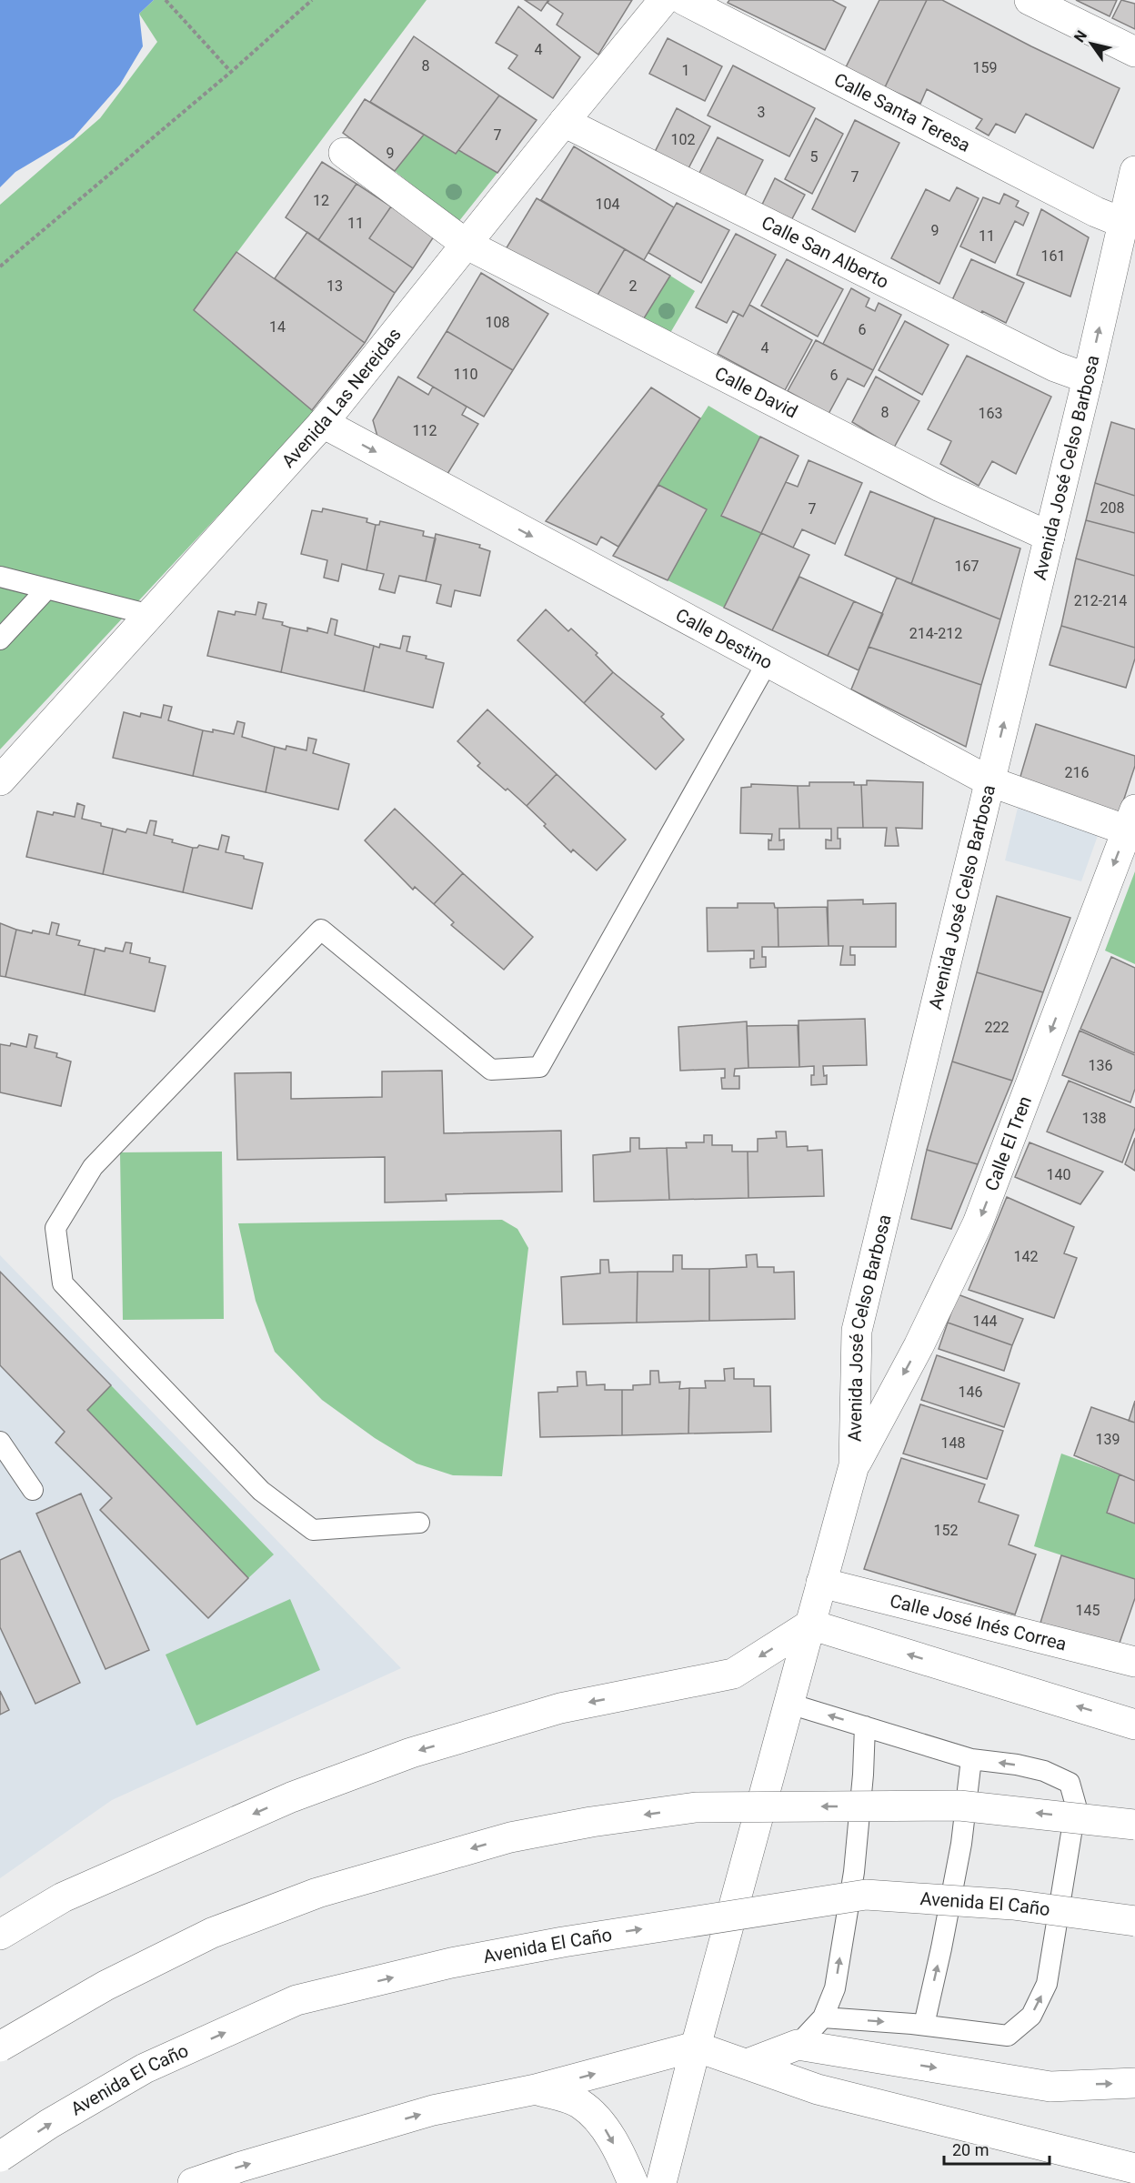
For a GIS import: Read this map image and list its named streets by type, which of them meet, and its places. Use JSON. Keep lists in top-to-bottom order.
{
  "streets": {
    "main road": [
      "Calle Santa Teresa",
      "Calle San Alberto",
      "Calle David",
      "Avenida Las Nereidas",
      "Avenida José Celso Barbosa",
      "Calle Destino",
      "Calle El Tren",
      "Calle José Inés Correa",
      "Avenida El Caño"
    ]
  },
  "crossings": [
    ["Calle Santa Teresa", "Avenida José Celso Barbosa"],
    ["Calle San Alberto", "Avenida Las Nereidas"],
    ["Calle San Alberto", "Avenida José Celso Barbosa"],
    ["Calle David", "Avenida Las Nereidas"],
    ["Calle David", "Avenida José Celso Barbosa"],
    ["Avenida Las Nereidas", "Calle Destino"],
    ["Avenida José Celso Barbosa", "Calle Destino"],
    ["Avenida José Celso Barbosa", "Calle El Tren"],
    ["Avenida José Celso Barbosa", "Calle José Inés Correa"],
    ["Calle Destino", "Calle El Tren"]
  ],
  "one_way": ["Calle Destino", "Calle El Tren"],
  "house_numbers": [
    "4",
    "8",
    "159",
    "1",
    "3",
    "7",
    "102",
    "9",
    "5",
    "7",
    "12",
    "104",
    "11",
    "9",
    "11",
    "161",
    "13",
    "2",
    "108",
    "14",
    "6",
    "4",
    "110",
    "6",
    "8",
    "163",
    "112",
    "208",
    "7",
    "167",
    "212-214",
    "214-212",
    "216",
    "222",
    "136",
    "138",
    "140",
    "142",
    "144",
    "146",
    "139",
    "148",
    "152",
    "145"
  ],
  "scale_bar": "20 m",
  "north": "top left"
}
